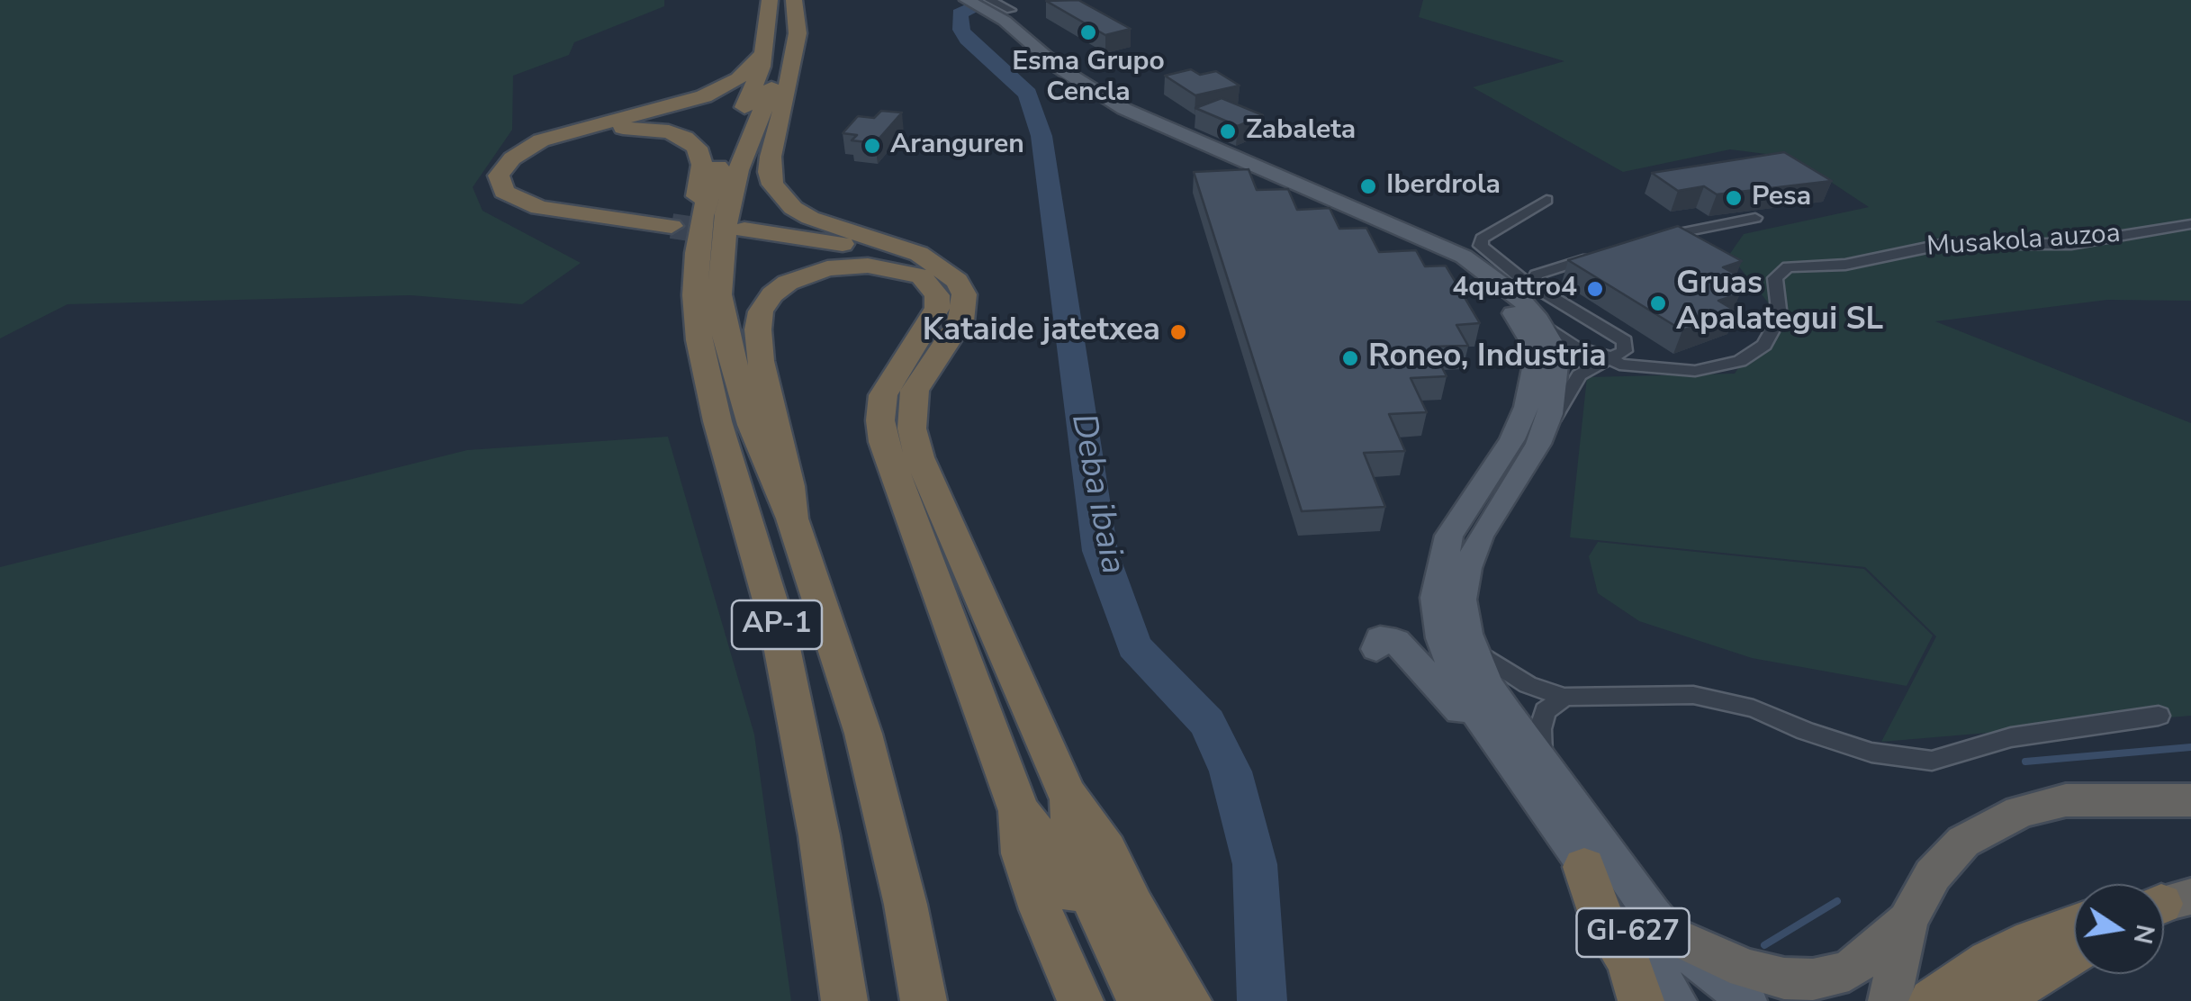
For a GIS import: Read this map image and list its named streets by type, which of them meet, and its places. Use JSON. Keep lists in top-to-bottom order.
{
  "streets": {
    "highway": ["AP-1"],
    "main road": ["GI-627"],
    "street": ["Musakola auzoa"]
  },
  "crossings": [
    ["Musakola auzoa", "GI-627"]
  ],
  "water": ["Deba ibaia"],
  "places": [
    "Esma Grupo Cencla",
    "Zabaleta",
    "Aranguren",
    "Iberdrola",
    "Pesa",
    "4quattro4",
    "Gruas Apalategui SL",
    "Kataide jatetxea",
    "Roneo, Industria"
  ],
  "north": "right"
}
